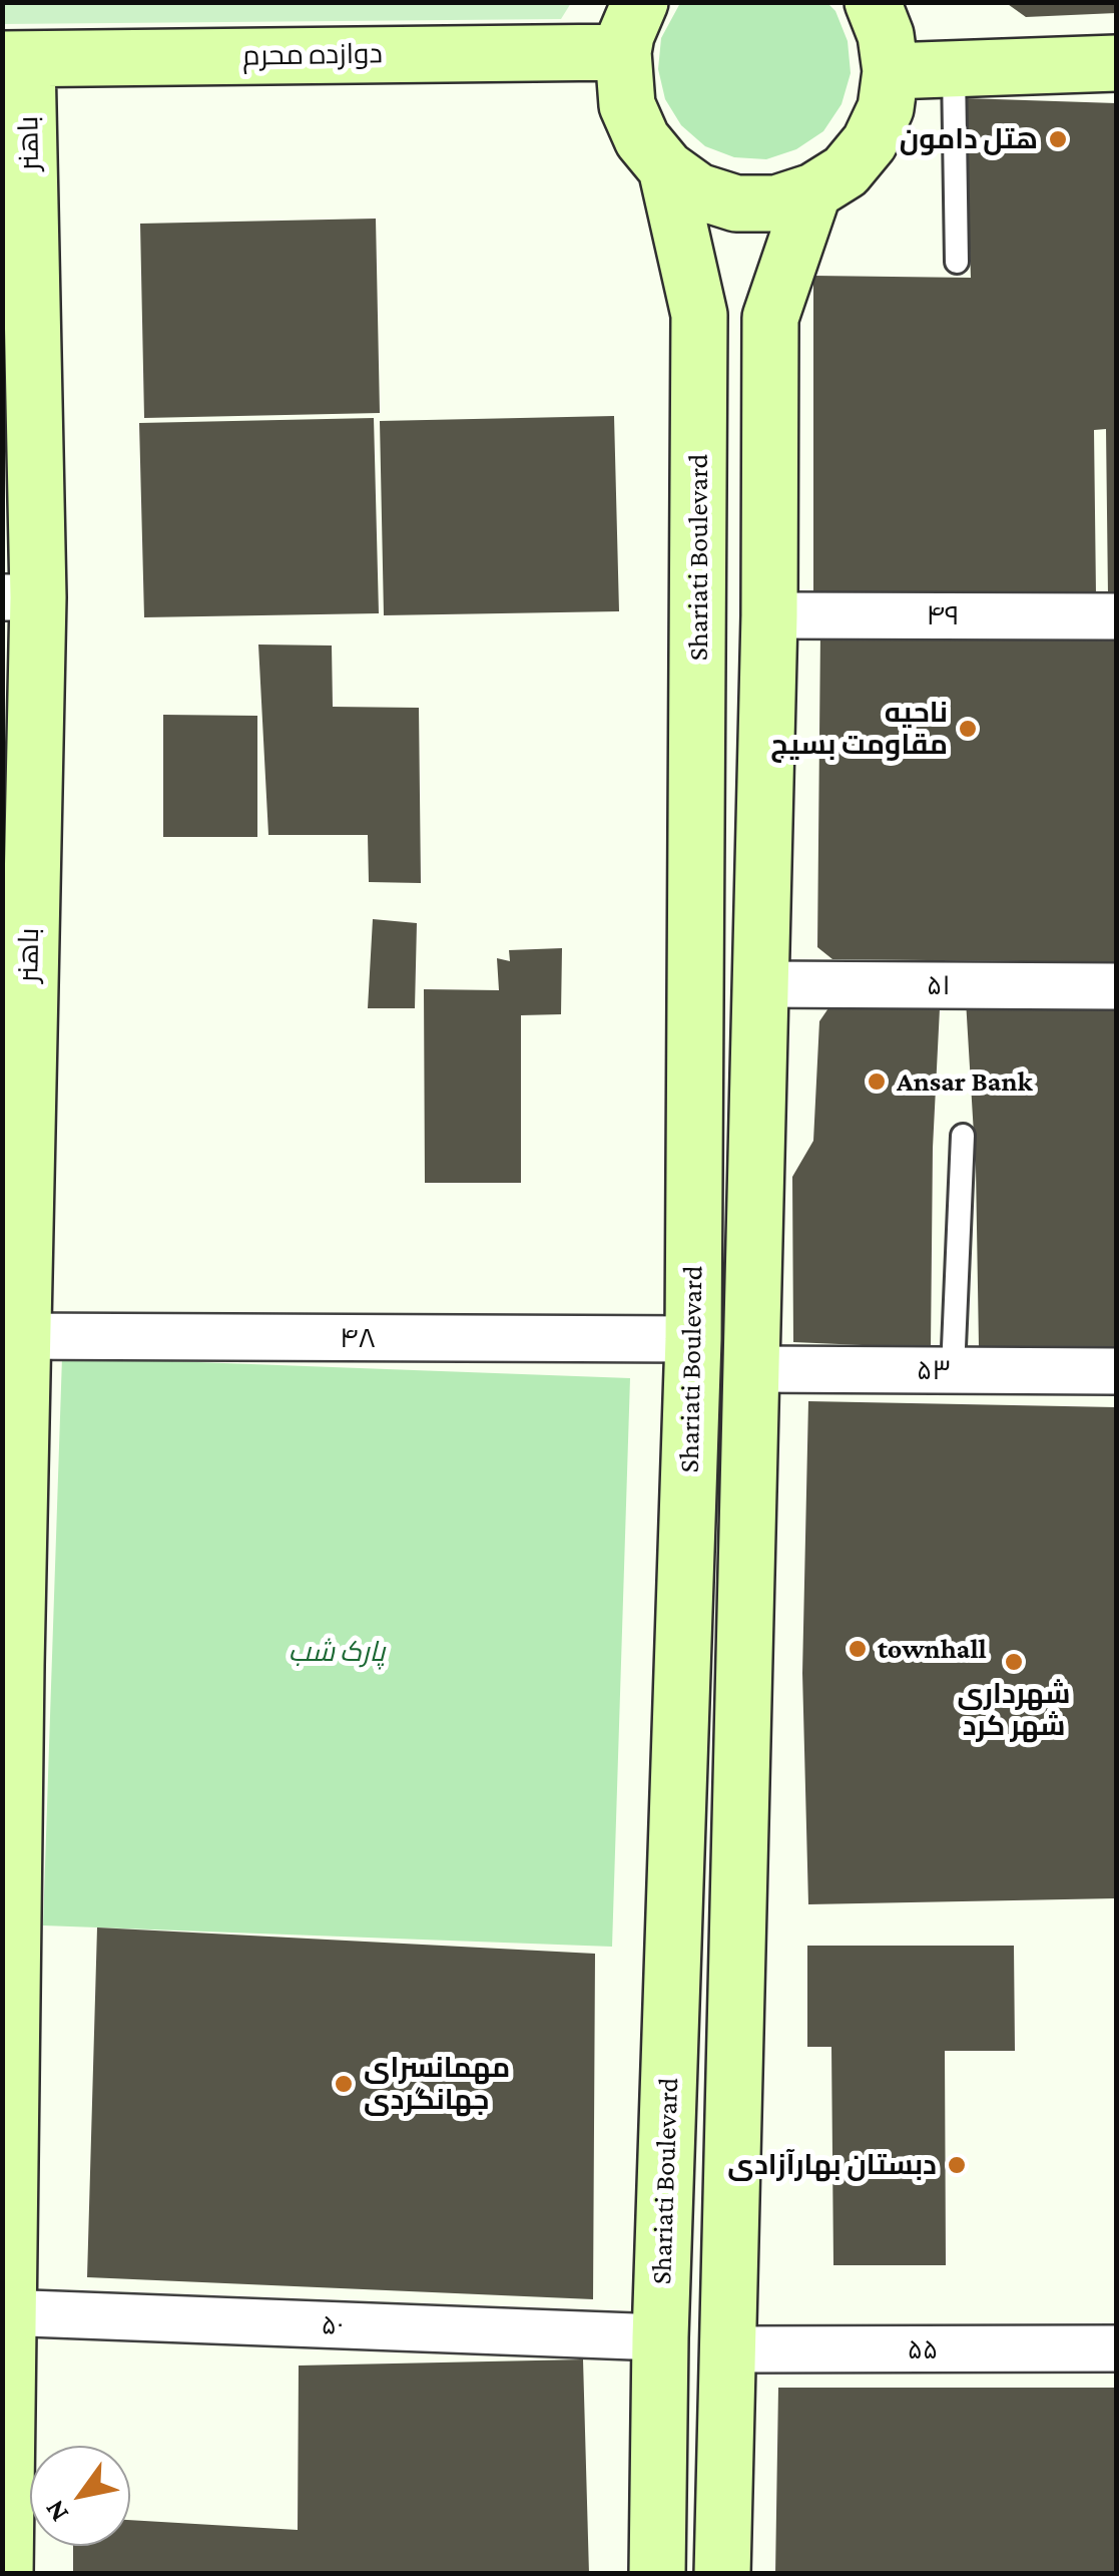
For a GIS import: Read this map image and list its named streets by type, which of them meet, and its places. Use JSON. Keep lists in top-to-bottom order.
{
  "streets": {
    "main road": ["دوازده محرم", "باهنر", "Shariati Boulevard"],
    "street": [
      "۴۹",
      "۵۱",
      "۴۸",
      "۵۳",
      "۵۰",
      "۵۵"
    ]
  },
  "crossings": [
    ["دوازده محرم", "باهنر"],
    ["باهنر", "۴۸"],
    ["باهنر", "۵۰"],
    ["Shariati Boulevard", "۴۸"],
    ["Shariati Boulevard", "۵۰"]
  ],
  "parks": ["پارک شب"],
  "places": [
    "هتل دامون",
    "ناحیه مقاومت بسیج",
    "Ansar Bank",
    "townhall",
    "شهرداری شهر کرد",
    "مهمانسرای جهانگردی",
    "دبستان بهارآزادی"
  ],
  "north": "bottom left"
}
